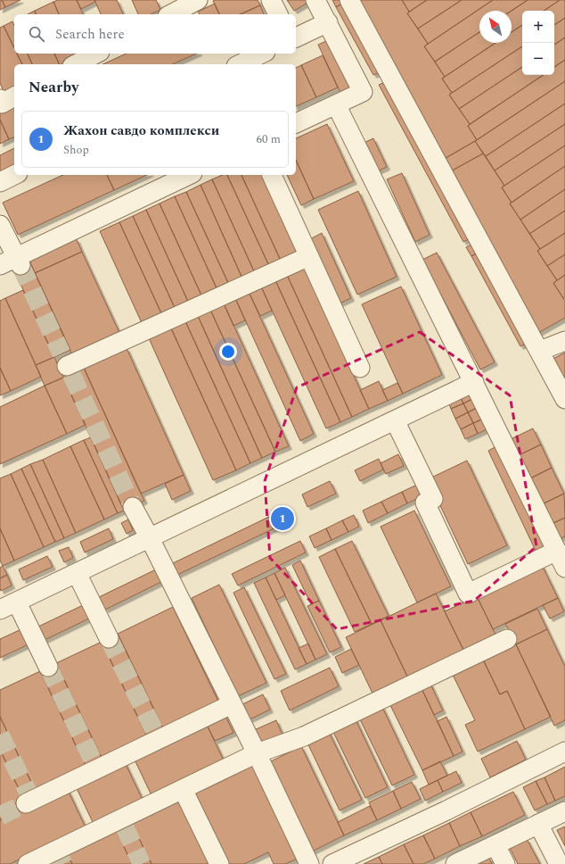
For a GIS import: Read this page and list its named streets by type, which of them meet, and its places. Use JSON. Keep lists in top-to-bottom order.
{
  "north": "top left",
  "page": {
    "map_buttons": ["+", "−"],
    "search": "Search here",
    "heading": "Nearby",
    "list": [
      {
        "mark": "1",
        "name": "Жахон савдо комплекси",
        "note": "Shop",
        "value": "60 m"
      }
    ],
    "pins": "1"
  }
}
